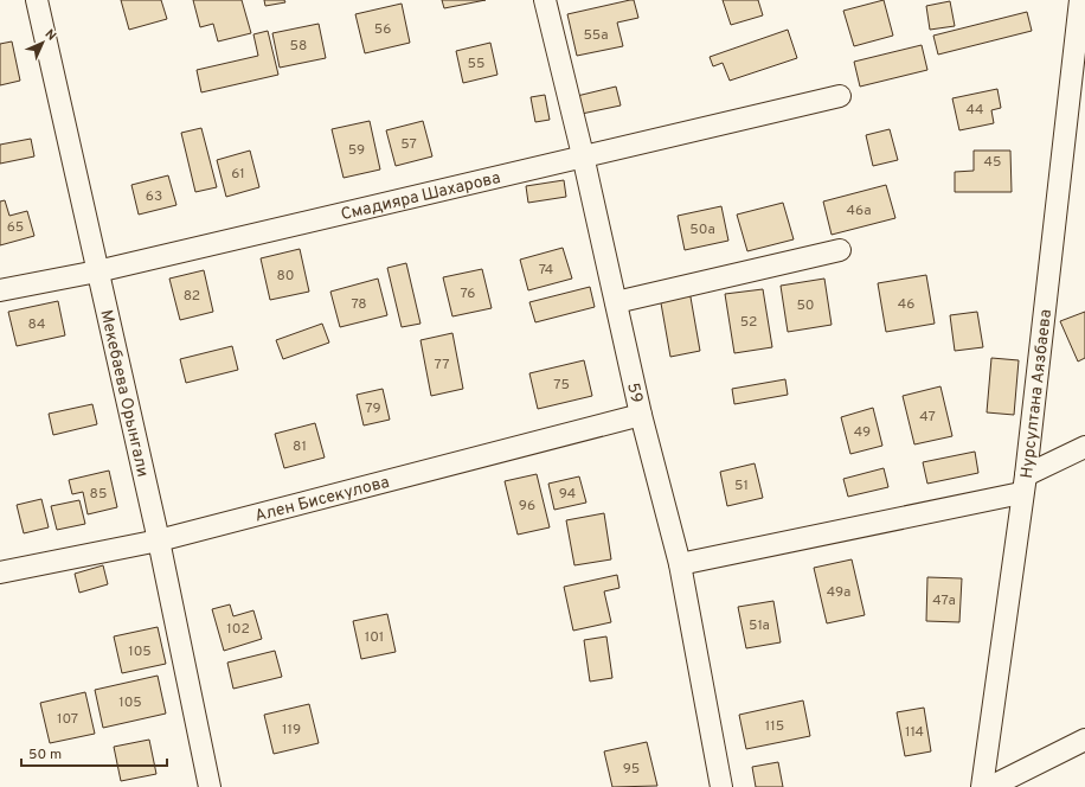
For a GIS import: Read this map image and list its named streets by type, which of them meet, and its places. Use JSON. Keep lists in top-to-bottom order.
{
  "streets": {
    "street": [
      "Смадияра Шахарова",
      "Мекебаева Орынгали",
      "59",
      "Нурсултана Аязбаева",
      "Ален Бисекулова"
    ]
  },
  "crossings": [
    ["Смадияра Шахарова", "Мекебаева Орынгали"],
    ["Смадияра Шахарова", "59"],
    ["Мекебаева Орынгали", "Ален Бисекулова"],
    ["59", "Ален Бисекулова"]
  ],
  "house_numbers": [
    "56",
    "55а",
    "58",
    "55",
    "44",
    "57",
    "59",
    "45",
    "61",
    "63",
    "46а",
    "65",
    "50а",
    "74",
    "80",
    "76",
    "82",
    "78",
    "46",
    "50",
    "52",
    "84",
    "77",
    "75",
    "79",
    "47",
    "49",
    "81",
    "51",
    "85",
    "94",
    "96",
    "49а",
    "47а",
    "51а",
    "102",
    "101",
    "105",
    "105",
    "107",
    "115",
    "119",
    "114",
    "95"
  ],
  "scale_bar": "50 m",
  "north": "top right"
}
